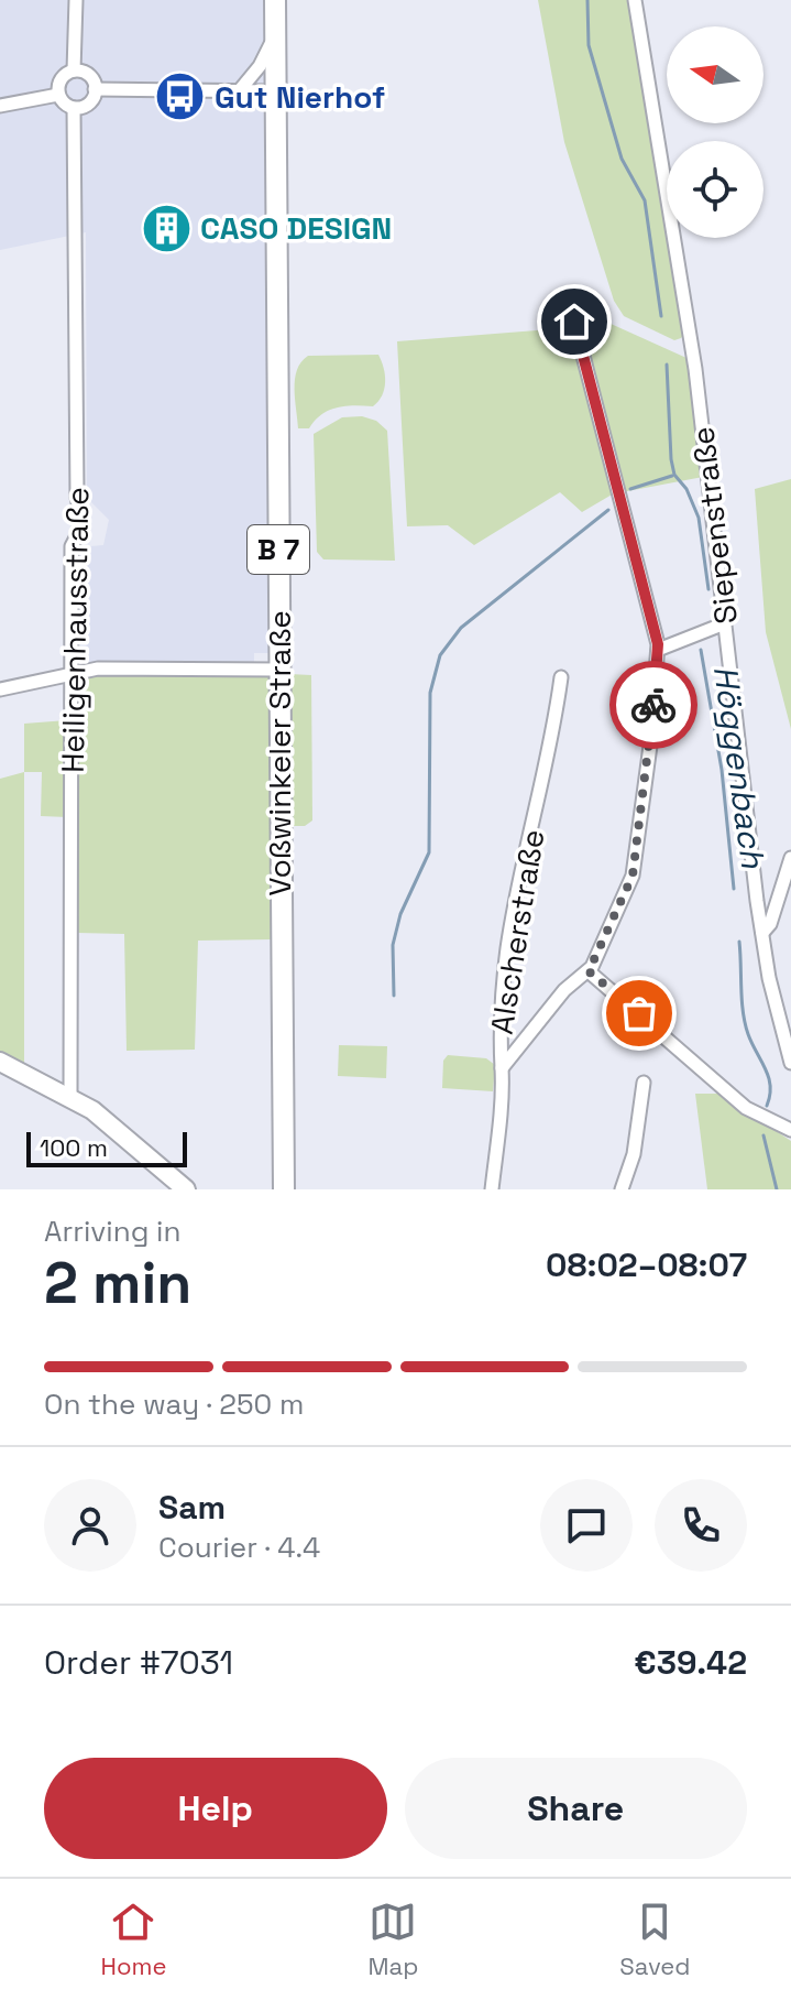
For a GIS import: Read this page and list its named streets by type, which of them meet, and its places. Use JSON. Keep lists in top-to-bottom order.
{
  "streets": {
    "main road": ["B 7", "Voßwinkeler Straße"],
    "street": ["Siepenstraße", "Heiligenhausstraße", "Alscherstraße"]
  },
  "water": ["Höggenbach"],
  "places": {
    "bus stop": ["Gut Nierhof"],
    "building": ["CASO DESIGN"]
  },
  "scale_bar": "100 m",
  "north": "left",
  "page": {
    "scale": "100 m",
    "heading": ["2 min", "Arriving in", "08:02–08:07"],
    "panel": [
      "Sam",
      "Courier · 4.4",
      "Order #7031",
      "€39.42"
    ],
    "bar": "On the way · 250 m",
    "buttons": ["Help", "Share"],
    "tabs": ["Home", "Map", "Saved"]
  }
}
